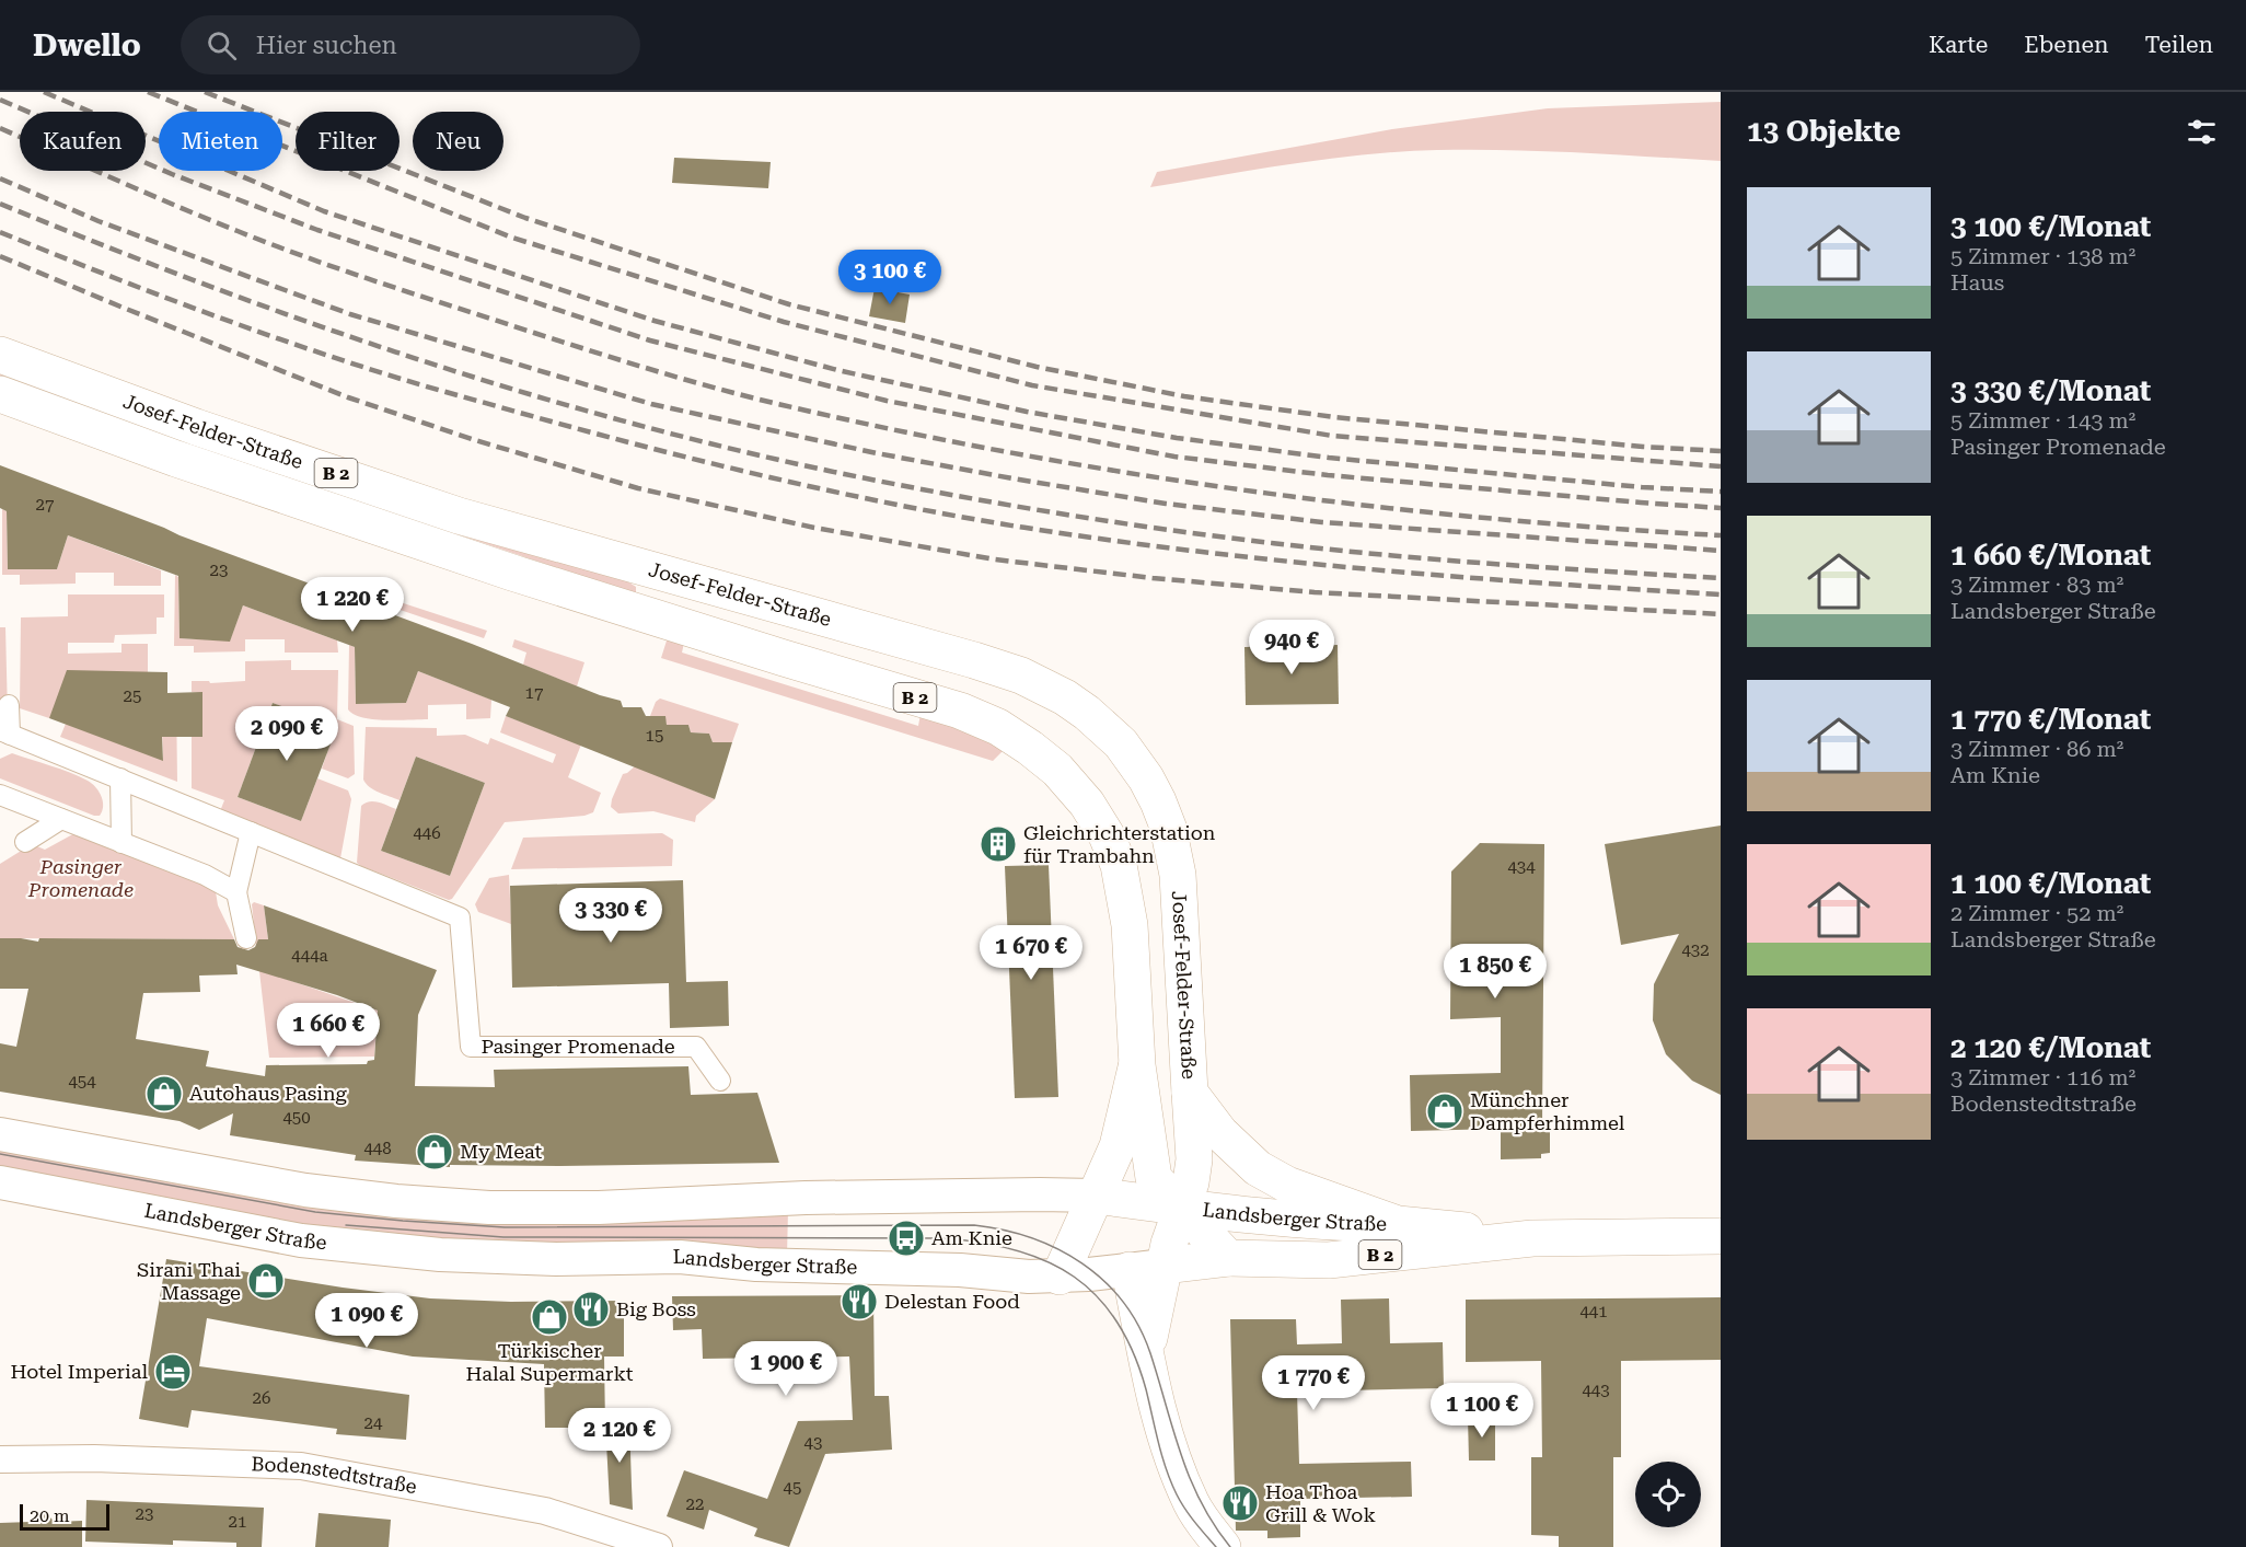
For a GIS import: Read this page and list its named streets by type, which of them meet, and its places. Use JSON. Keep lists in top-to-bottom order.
{
  "streets": {
    "main road": ["Josef-Felder-Straße", "B 2", "Landsberger Straße"],
    "street": ["Pasinger Promenade", "Bodenstedtstraße"]
  },
  "crossings": [
    ["Josef-Felder-Straße", "B 2"],
    ["Josef-Felder-Straße", "Landsberger Straße"],
    ["B 2", "Landsberger Straße"]
  ],
  "parks": ["Pasinger Promenade"],
  "places": {
    "building": ["Gleichrichterstation für Trambahn"],
    "shop": [
      "Autohaus Pasing",
      "Münchner Dampferhimmel",
      "My Meat",
      "Sirani Thai Massage",
      "Türkischer Halal Supermarkt"
    ],
    "bus stop": ["Am Knie"],
    "restaurant": ["Delestan Food", "Big Boss", "Hoa Thoa Grill & Wok"],
    "hotel": ["Hotel Imperial"]
  },
  "house_numbers": [
    "27",
    "23",
    "17",
    "25",
    "15",
    "446",
    "434",
    "432",
    "444a",
    "454",
    "450",
    "448",
    "441",
    "443",
    "26",
    "24",
    "43",
    "45",
    "22",
    "23",
    "21"
  ],
  "scale_bar": "20 m",
  "page": {
    "header": "Dwello",
    "search": "Hier suchen",
    "nav": ["Karte", "Ebenen", "Teilen"],
    "heading": "13 Objekte",
    "chip": [
      "Kaufen",
      "Mieten",
      "Filter",
      "Neu"
    ],
    "list": [
      {
        "name": "3 100 €/Monat",
        "note": "5 Zimmer · 138 m² · Haus"
      },
      {
        "name": "3 330 €/Monat",
        "note": "5 Zimmer · 143 m² · Pasinger Promenade"
      },
      {
        "name": "1 660 €/Monat",
        "note": "3 Zimmer · 83 m² · Landsberger Straße"
      },
      {
        "name": "1 770 €/Monat",
        "note": "3 Zimmer · 86 m² · Am Knie"
      },
      {
        "name": "1 100 €/Monat",
        "note": "2 Zimmer · 52 m² · Landsberger Straße"
      },
      {
        "name": "2 120 €/Monat",
        "note": "3 Zimmer · 116 m² · Bodenstedtstraße"
      }
    ],
    "price": [
      "3 100 €",
      "1 220 €",
      "940 €",
      "2 090 €",
      "3 330 €",
      "1 670 €",
      "1 850 €",
      "1 660 €",
      "1 090 €",
      "1 900 €",
      "1 770 €",
      "1 100 €",
      "2 120 €"
    ],
    "scale": "20 m"
  }
}
